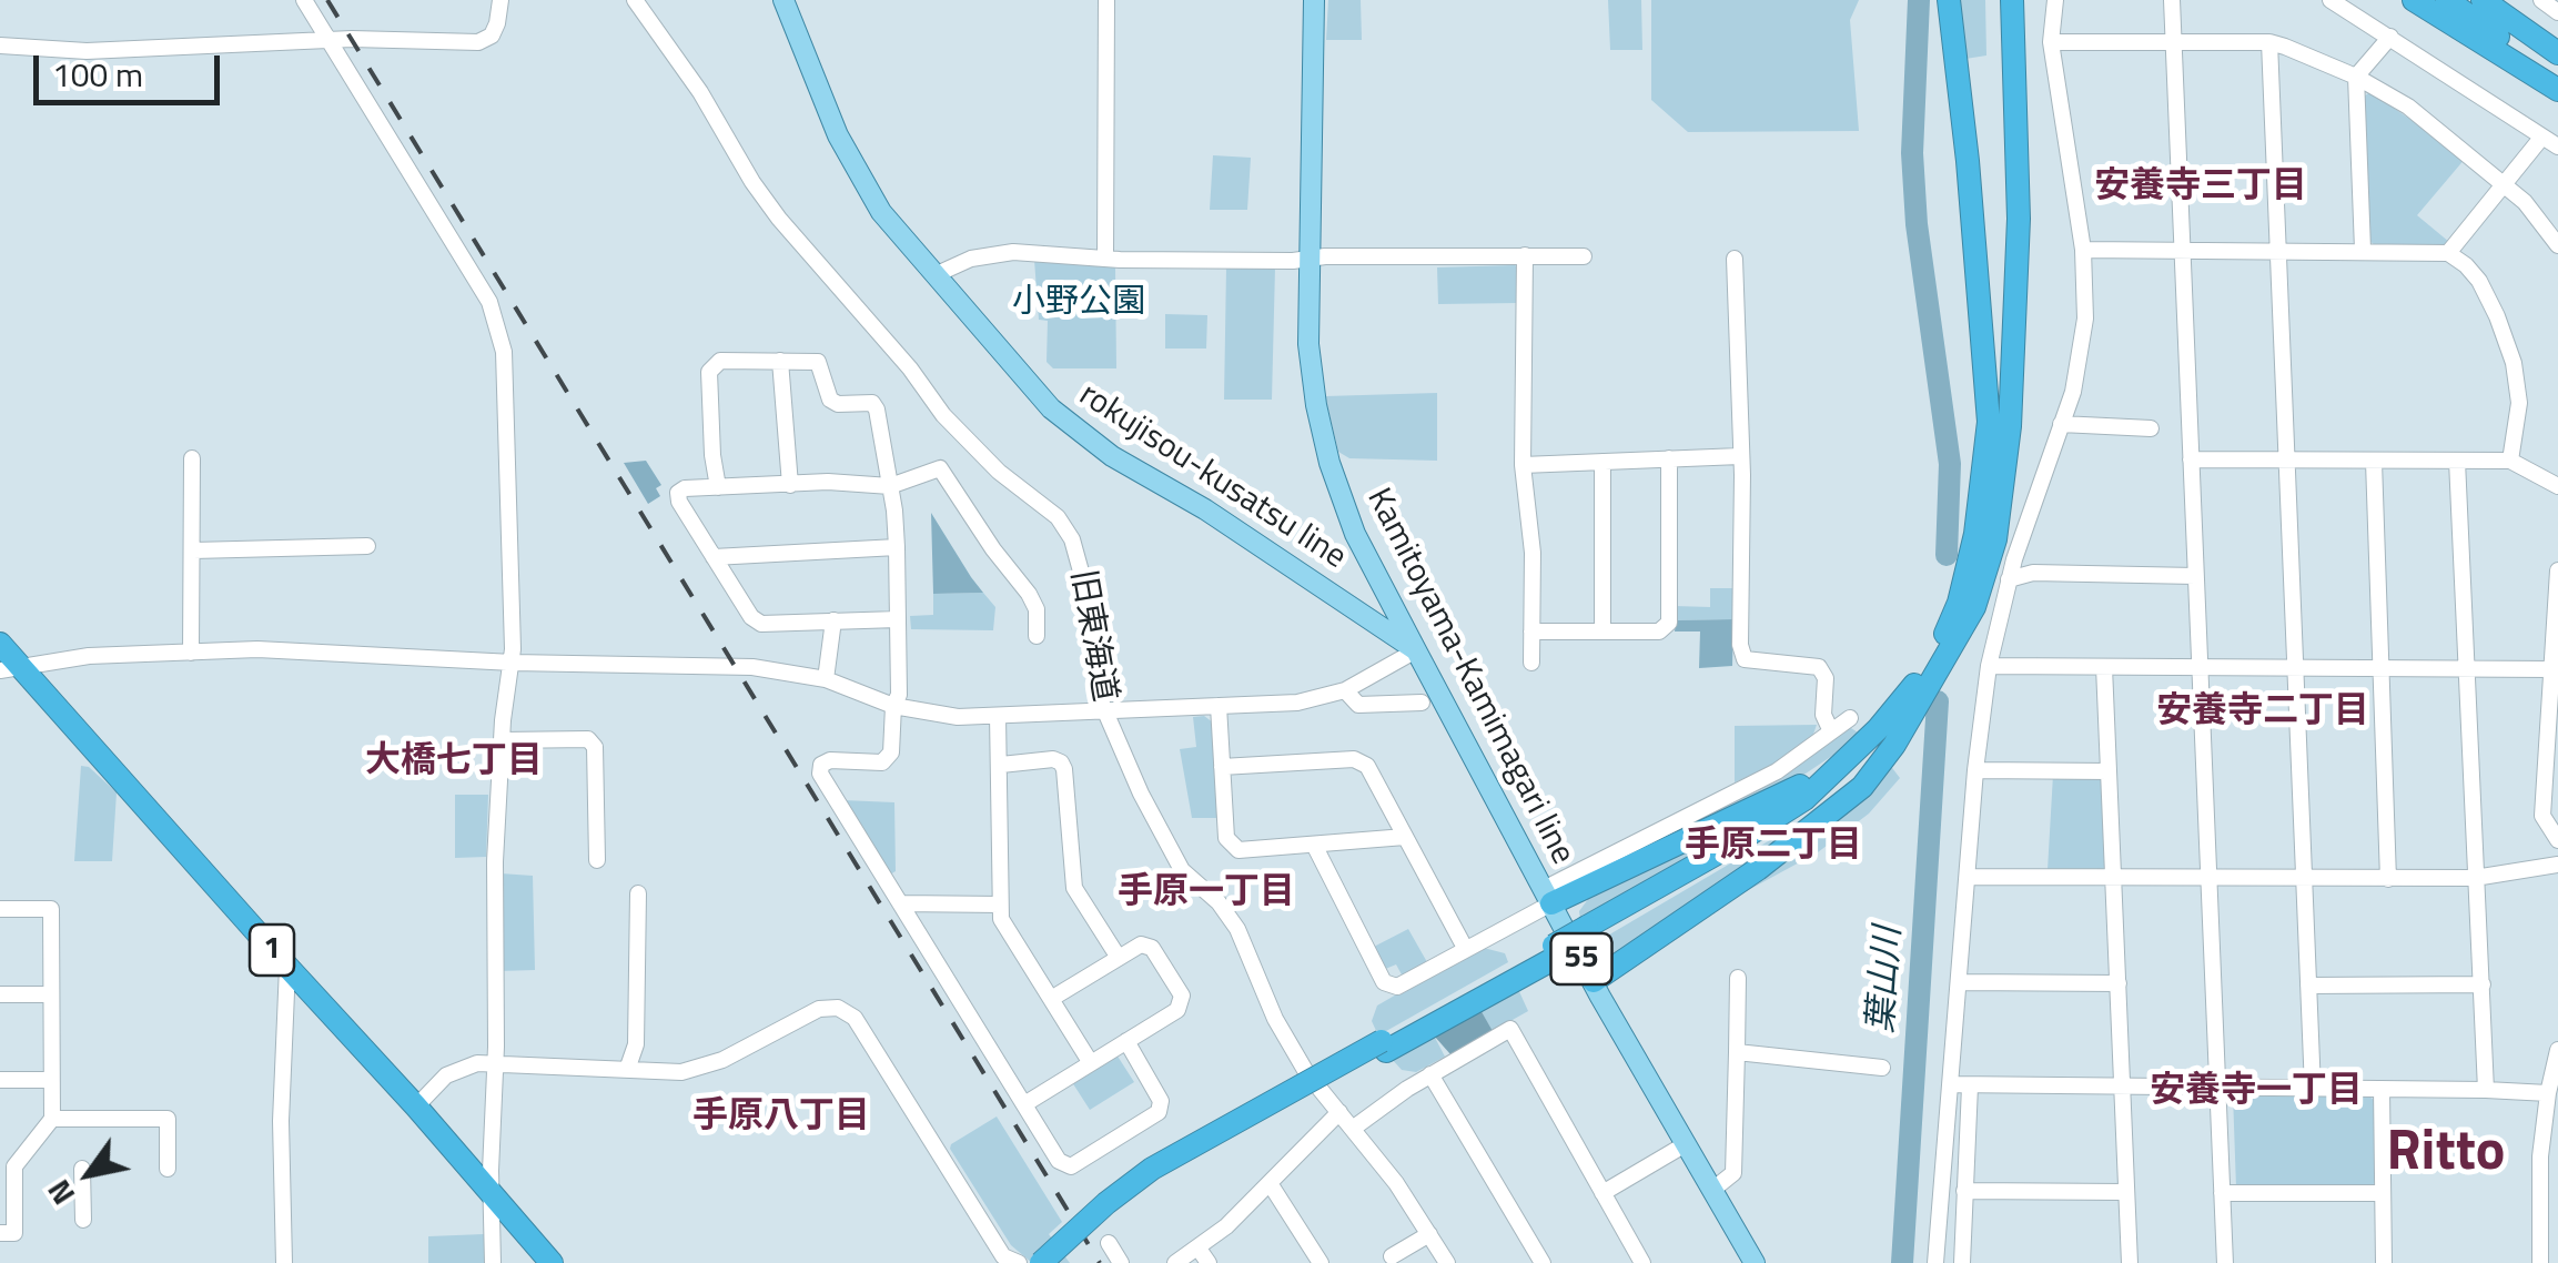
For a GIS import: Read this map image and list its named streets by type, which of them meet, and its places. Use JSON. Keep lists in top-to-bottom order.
{
  "streets": {
    "highway": ["1"],
    "main road": ["rokujisou-kusatsu line", "Kamitoyama-Kamimagari line", "55"],
    "street": ["旧東海道"]
  },
  "crossings": [
    ["rokujisou-kusatsu line", "Kamitoyama-Kamimagari line"]
  ],
  "districts": [
    "安養寺三丁目",
    "安養寺二丁目",
    "大橋七丁目",
    "手原二丁目",
    "手原一丁目",
    "安養寺一丁目",
    "手原八丁目",
    "Ritto"
  ],
  "water": ["葉山川"],
  "parks": ["小野公園"],
  "scale_bar": "100 m",
  "north": "bottom left"
}
